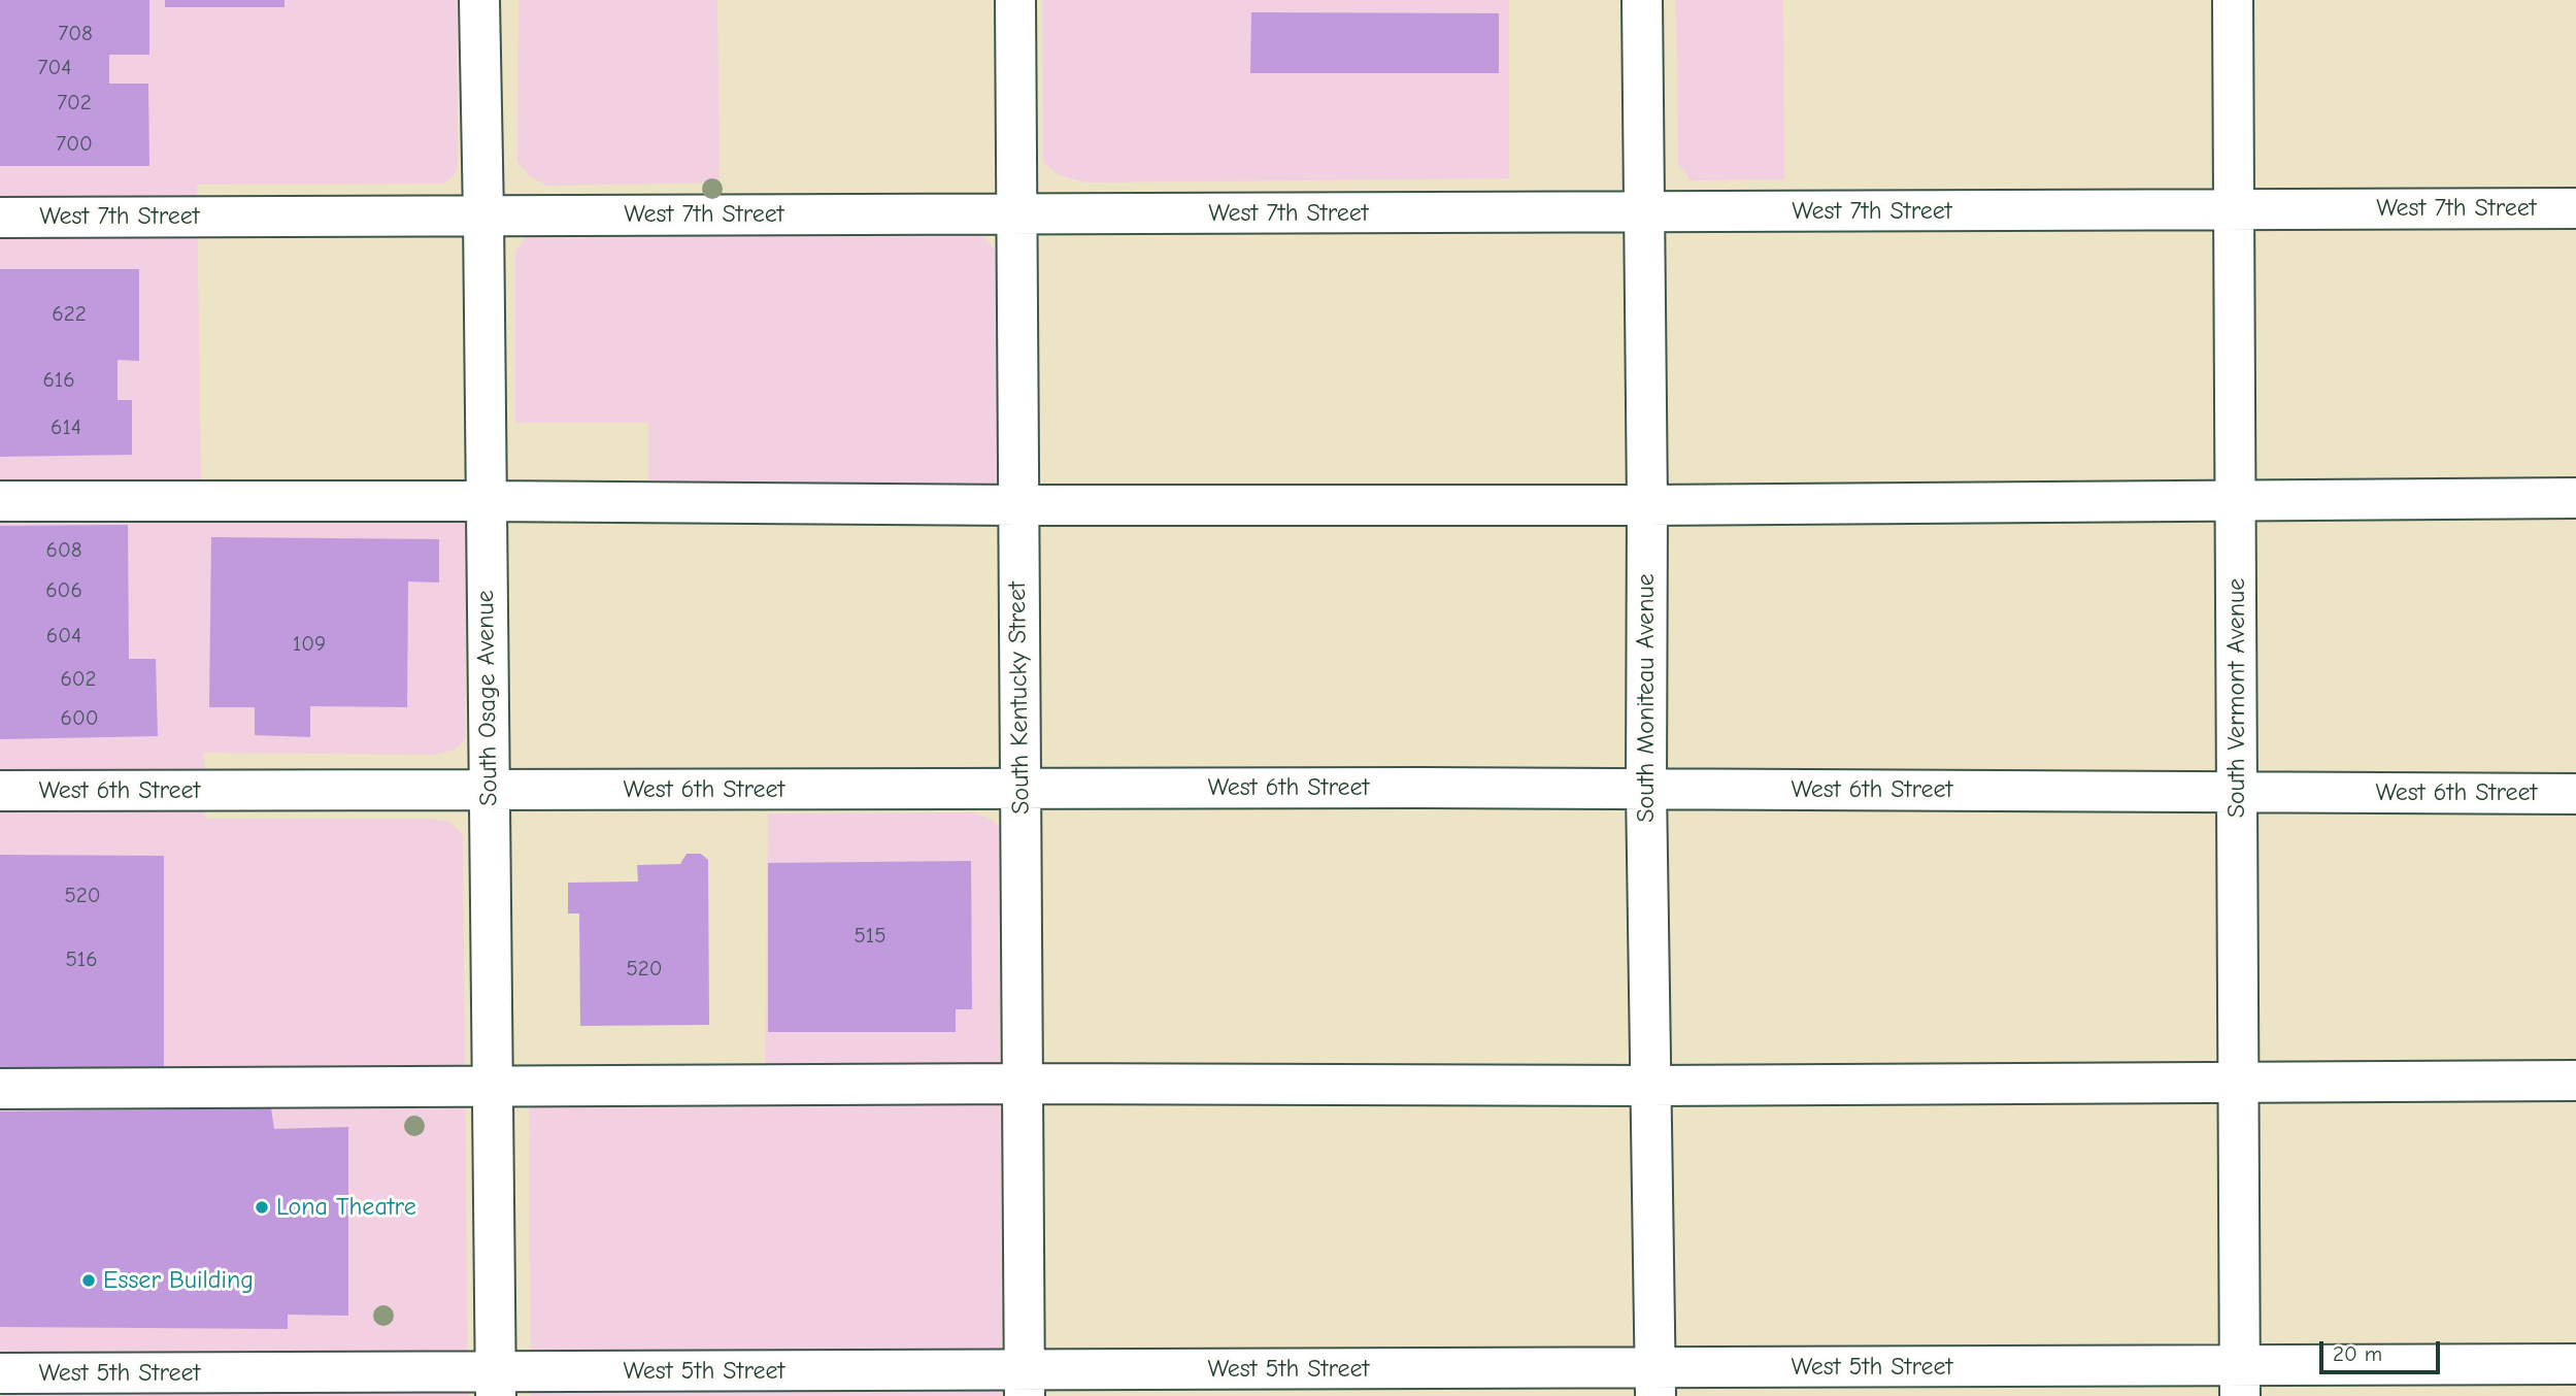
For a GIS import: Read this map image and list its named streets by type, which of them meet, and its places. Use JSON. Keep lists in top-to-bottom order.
{
  "streets": {
    "street": [
      "West 7th Street",
      "South Osage Avenue",
      "South Kentucky Street",
      "South Moniteau Avenue",
      "South Vermont Avenue",
      "West 6th Street",
      "West 5th Street"
    ]
  },
  "crossings": [
    ["West 7th Street", "South Osage Avenue"],
    ["West 7th Street", "South Kentucky Street"],
    ["West 7th Street", "South Moniteau Avenue"],
    ["West 7th Street", "South Vermont Avenue"],
    ["South Osage Avenue", "West 6th Street"],
    ["South Osage Avenue", "West 5th Street"],
    ["South Kentucky Street", "West 6th Street"],
    ["South Kentucky Street", "West 5th Street"],
    ["South Moniteau Avenue", "West 6th Street"],
    ["South Moniteau Avenue", "West 5th Street"],
    ["South Vermont Avenue", "West 6th Street"],
    ["South Vermont Avenue", "West 5th Street"]
  ],
  "places": ["Lona Theatre", "Esser Building"],
  "house_numbers": [
    "708",
    "704",
    "702",
    "700",
    "622",
    "616",
    "614",
    "608",
    "606",
    "604",
    "109",
    "602",
    "600",
    "520",
    "515",
    "516",
    "520"
  ],
  "scale_bar": "20 m"
}
